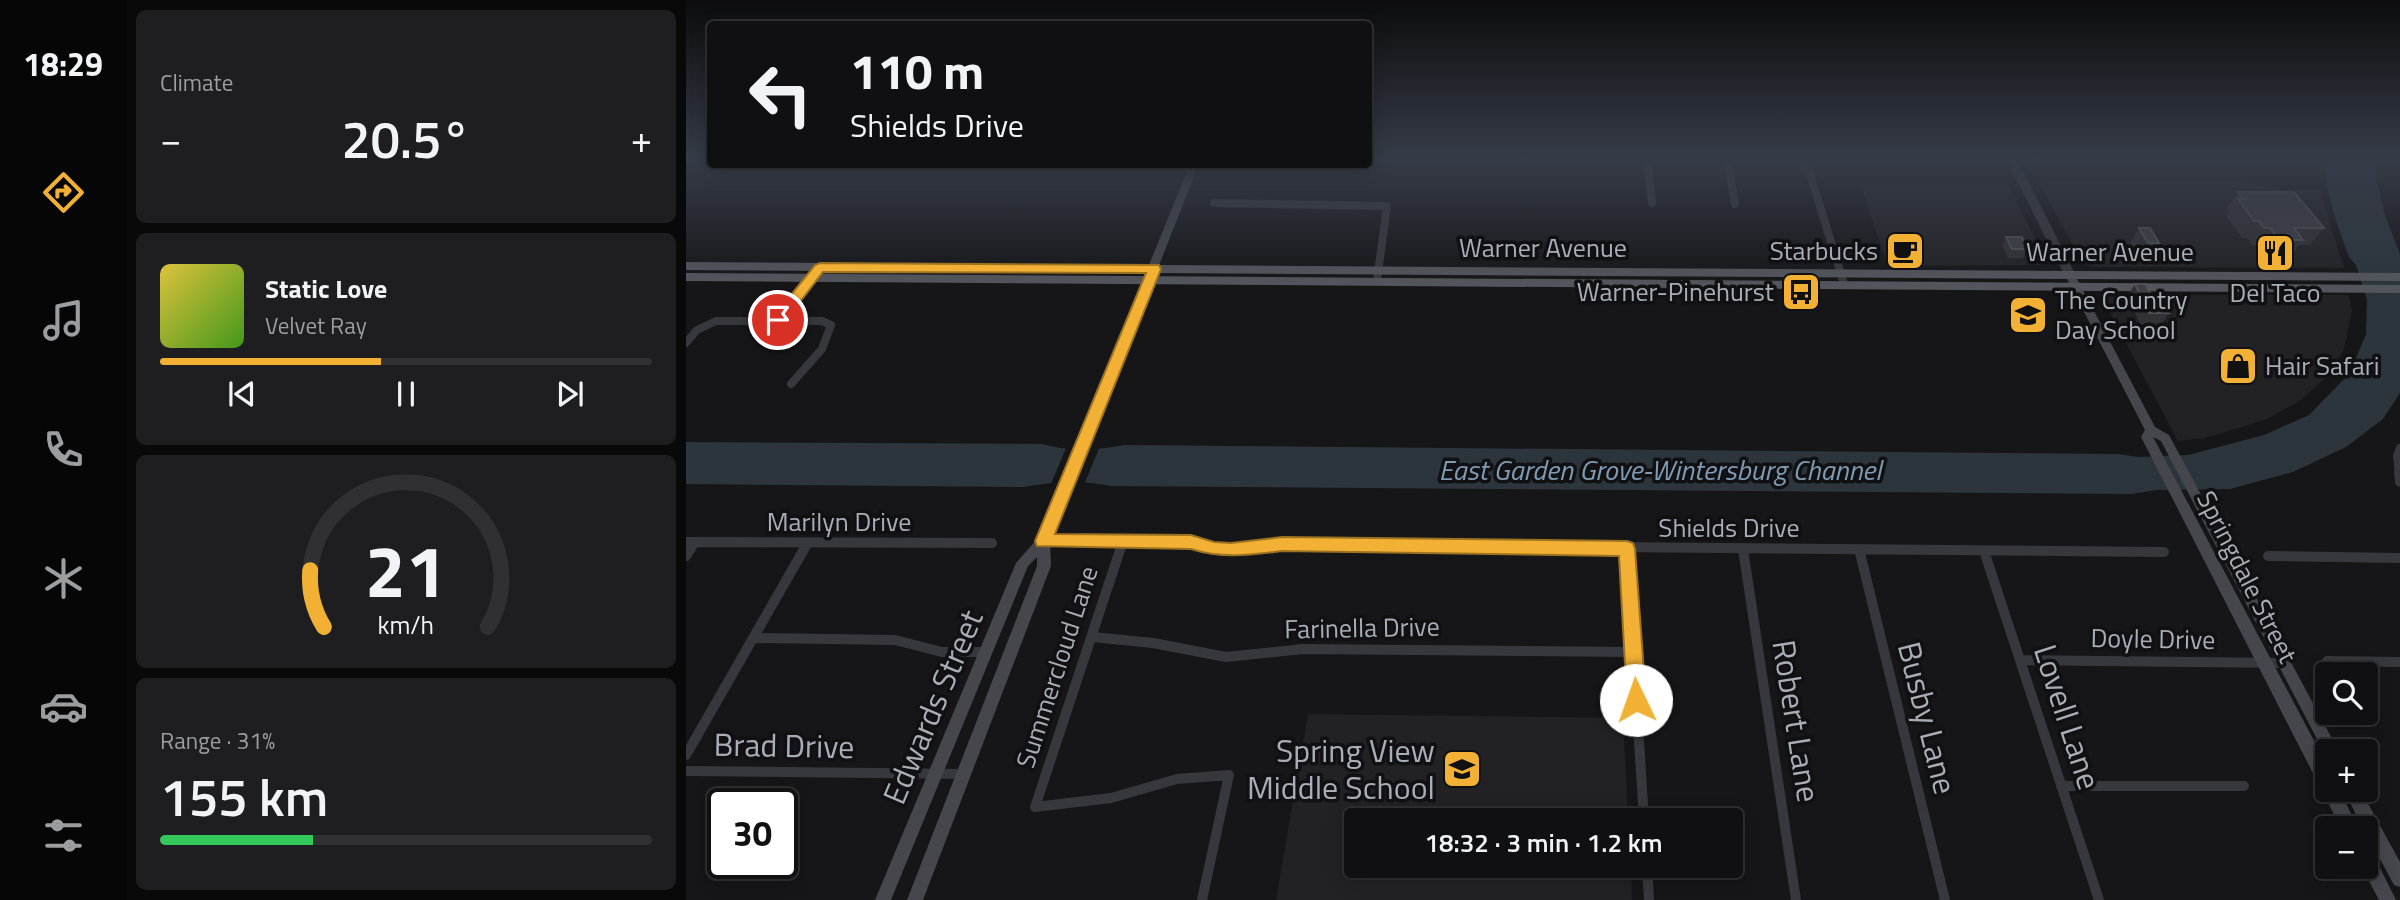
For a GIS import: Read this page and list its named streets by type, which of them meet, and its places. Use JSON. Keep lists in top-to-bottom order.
{
  "streets": {
    "main road": ["Warner Avenue", "Springdale Street", "Edwards Street"],
    "street": [
      "Marilyn Drive",
      "Shields Drive",
      "Farinella Drive",
      "Doyle Drive",
      "Summercloud Lane",
      "Lovell Lane",
      "Busby Lane",
      "Robert Lane",
      "Brad Drive"
    ]
  },
  "crossings": [
    ["Warner Avenue", "Springdale Street"],
    ["Warner Avenue", "Edwards Street"],
    ["Shields Drive", "Summercloud Lane"],
    ["Shields Drive", "Edwards Street"],
    ["Shields Drive", "Lovell Lane"],
    ["Shields Drive", "Busby Lane"],
    ["Shields Drive", "Robert Lane"],
    ["Springdale Street", "Doyle Drive"],
    ["Farinella Drive", "Summercloud Lane"],
    ["Doyle Drive", "Lovell Lane"],
    ["Edwards Street", "Brad Drive"]
  ],
  "water": ["East Garden Grove-Wintersburg Channel"],
  "places": {
    "cafe": ["Starbucks"],
    "restaurant": ["Del Taco"],
    "bus stop": ["Warner-Pinehurst"],
    "school or university": ["The Country Day School", "Spring View Middle School"],
    "shop": ["Hair Safari"]
  },
  "page": {
    "tabs": "18:29",
    "tile": [
      "Climate",
      ["Range · 31%", "155 km"]
    ],
    "turn": ["110 m", "Shields Drive"],
    "heat": ["−", "20.5°", "+"],
    "song": ["Static Love", "Velvet Ray"],
    "map_buttons": ["+", "−"],
    "limit": "30",
    "trip": "18:32 · 3 min · 1.2 km",
    "gauge": ["21", "km/h"]
  }
}
